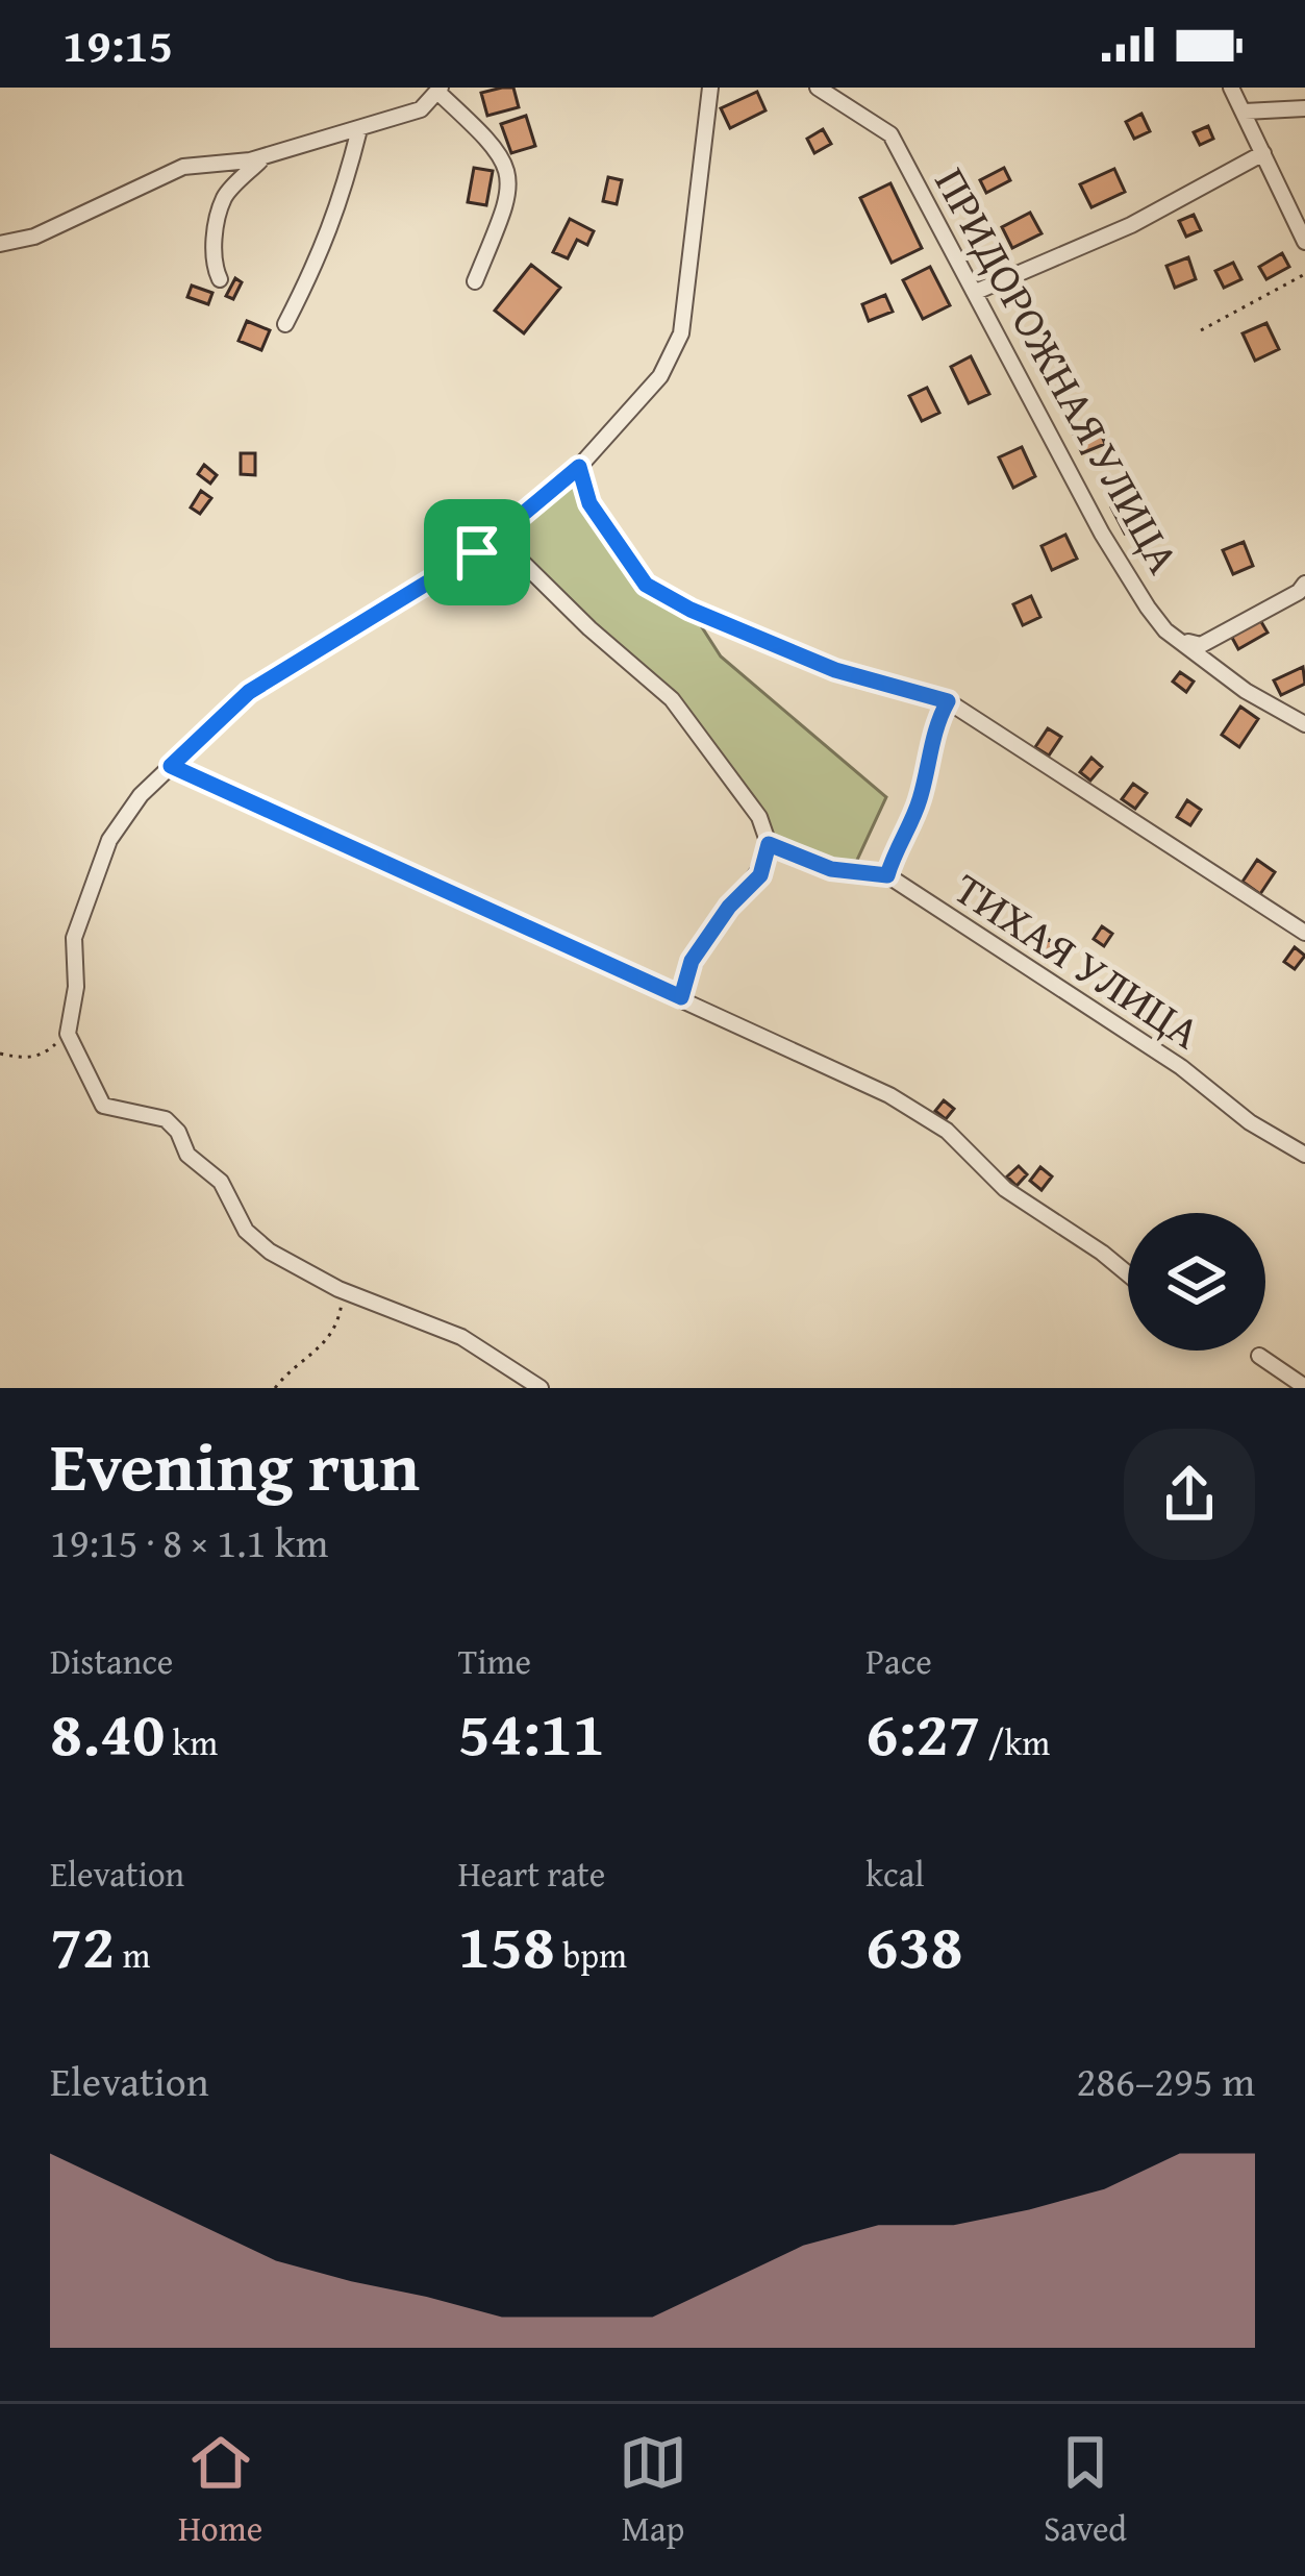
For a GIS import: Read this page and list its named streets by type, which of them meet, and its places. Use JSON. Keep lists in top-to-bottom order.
{
  "streets": {
    "street": ["ПРИДОРОЖНАЯ УЛИЦА", "ТИХАЯ УЛИЦА"]
  },
  "page": {
    "status": "19:15",
    "heading": ["Evening run", "19:15 · 8 × 1.1 km"],
    "stats": [
      ["Distance", "8.40 km"],
      ["Time", "54:11"],
      ["Pace", "6:27 /km"],
      ["Elevation", "72 m"],
      ["Heart rate", "158 bpm"],
      ["kcal", "638"]
    ],
    "chart": ["Elevation", "286–295 m"],
    "tabs": ["Home", "Map", "Saved"]
  }
}
